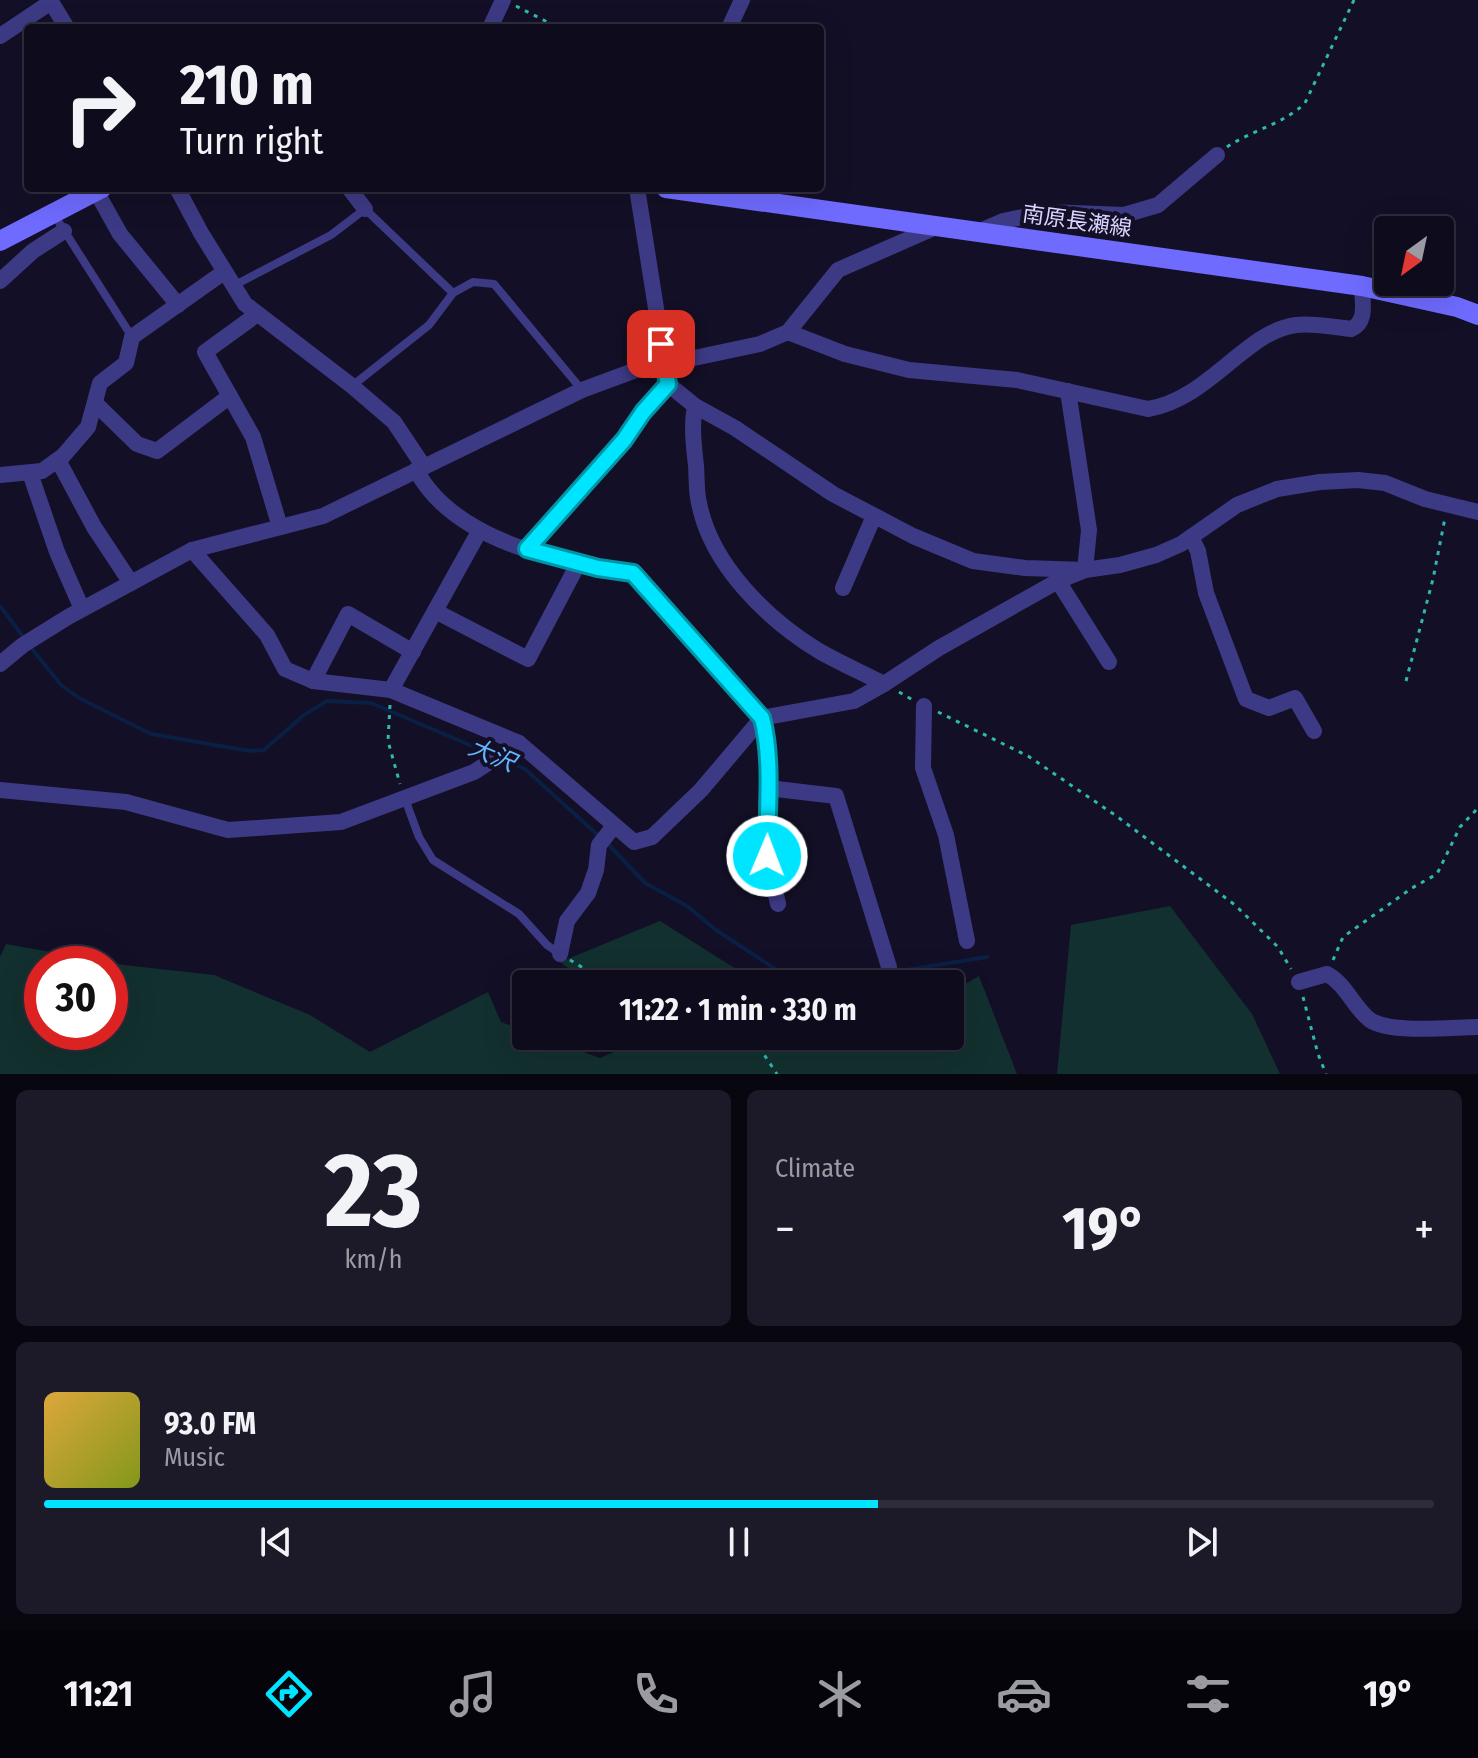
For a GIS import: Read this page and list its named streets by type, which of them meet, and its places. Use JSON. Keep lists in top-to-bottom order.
{
  "streets": {
    "main road": ["南原長瀬線"]
  },
  "water": ["大沢"],
  "north": "bottom left",
  "page": {
    "turn": ["210 m", "Turn right"],
    "limit": "30",
    "trip": "11:22 · 1 min · 330 m",
    "tile": [
      ["23", "km/h"],
      "Climate"
    ],
    "heat": ["−", "19°", "+"],
    "song": ["93.0 FM", "Music"],
    "tabs": ["11:21", "19°"]
  }
}
